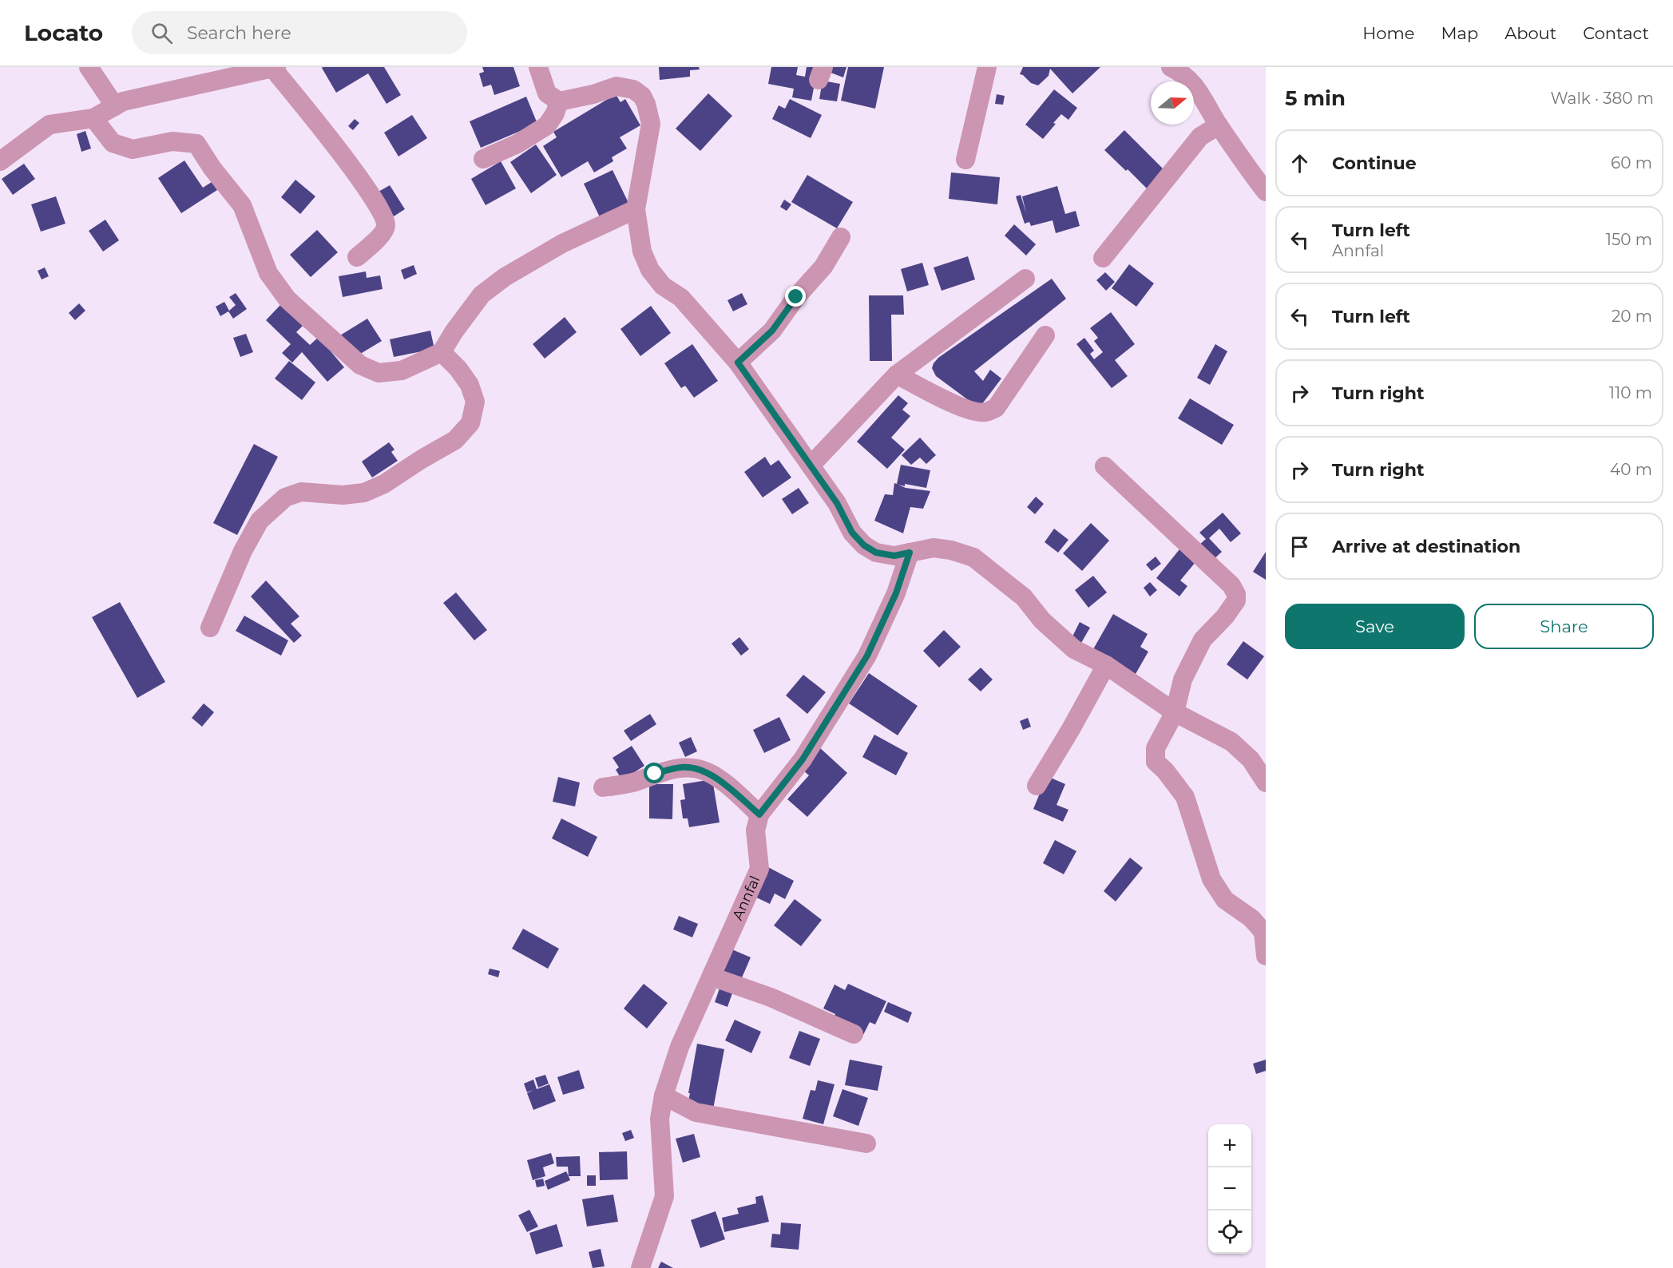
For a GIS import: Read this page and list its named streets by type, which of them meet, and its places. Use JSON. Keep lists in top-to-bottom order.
{
  "streets": {
    "street": ["Annfal"]
  },
  "north": "right",
  "page": {
    "header": "Locato",
    "search": "Search here",
    "nav": [
      "Home",
      "Map",
      "About",
      "Contact"
    ],
    "heading": ["5 min", "Walk · 380 m"],
    "list": [
      ["Continue", "60 m"],
      ["Turn left", "Annfal", "150 m"],
      ["Turn left", "20 m"],
      ["Turn right", "110 m"],
      ["Turn right", "40 m"],
      "Arrive at destination"
    ],
    "buttons": ["Save", "Share"],
    "map_buttons": ["+", "−"]
  }
}
